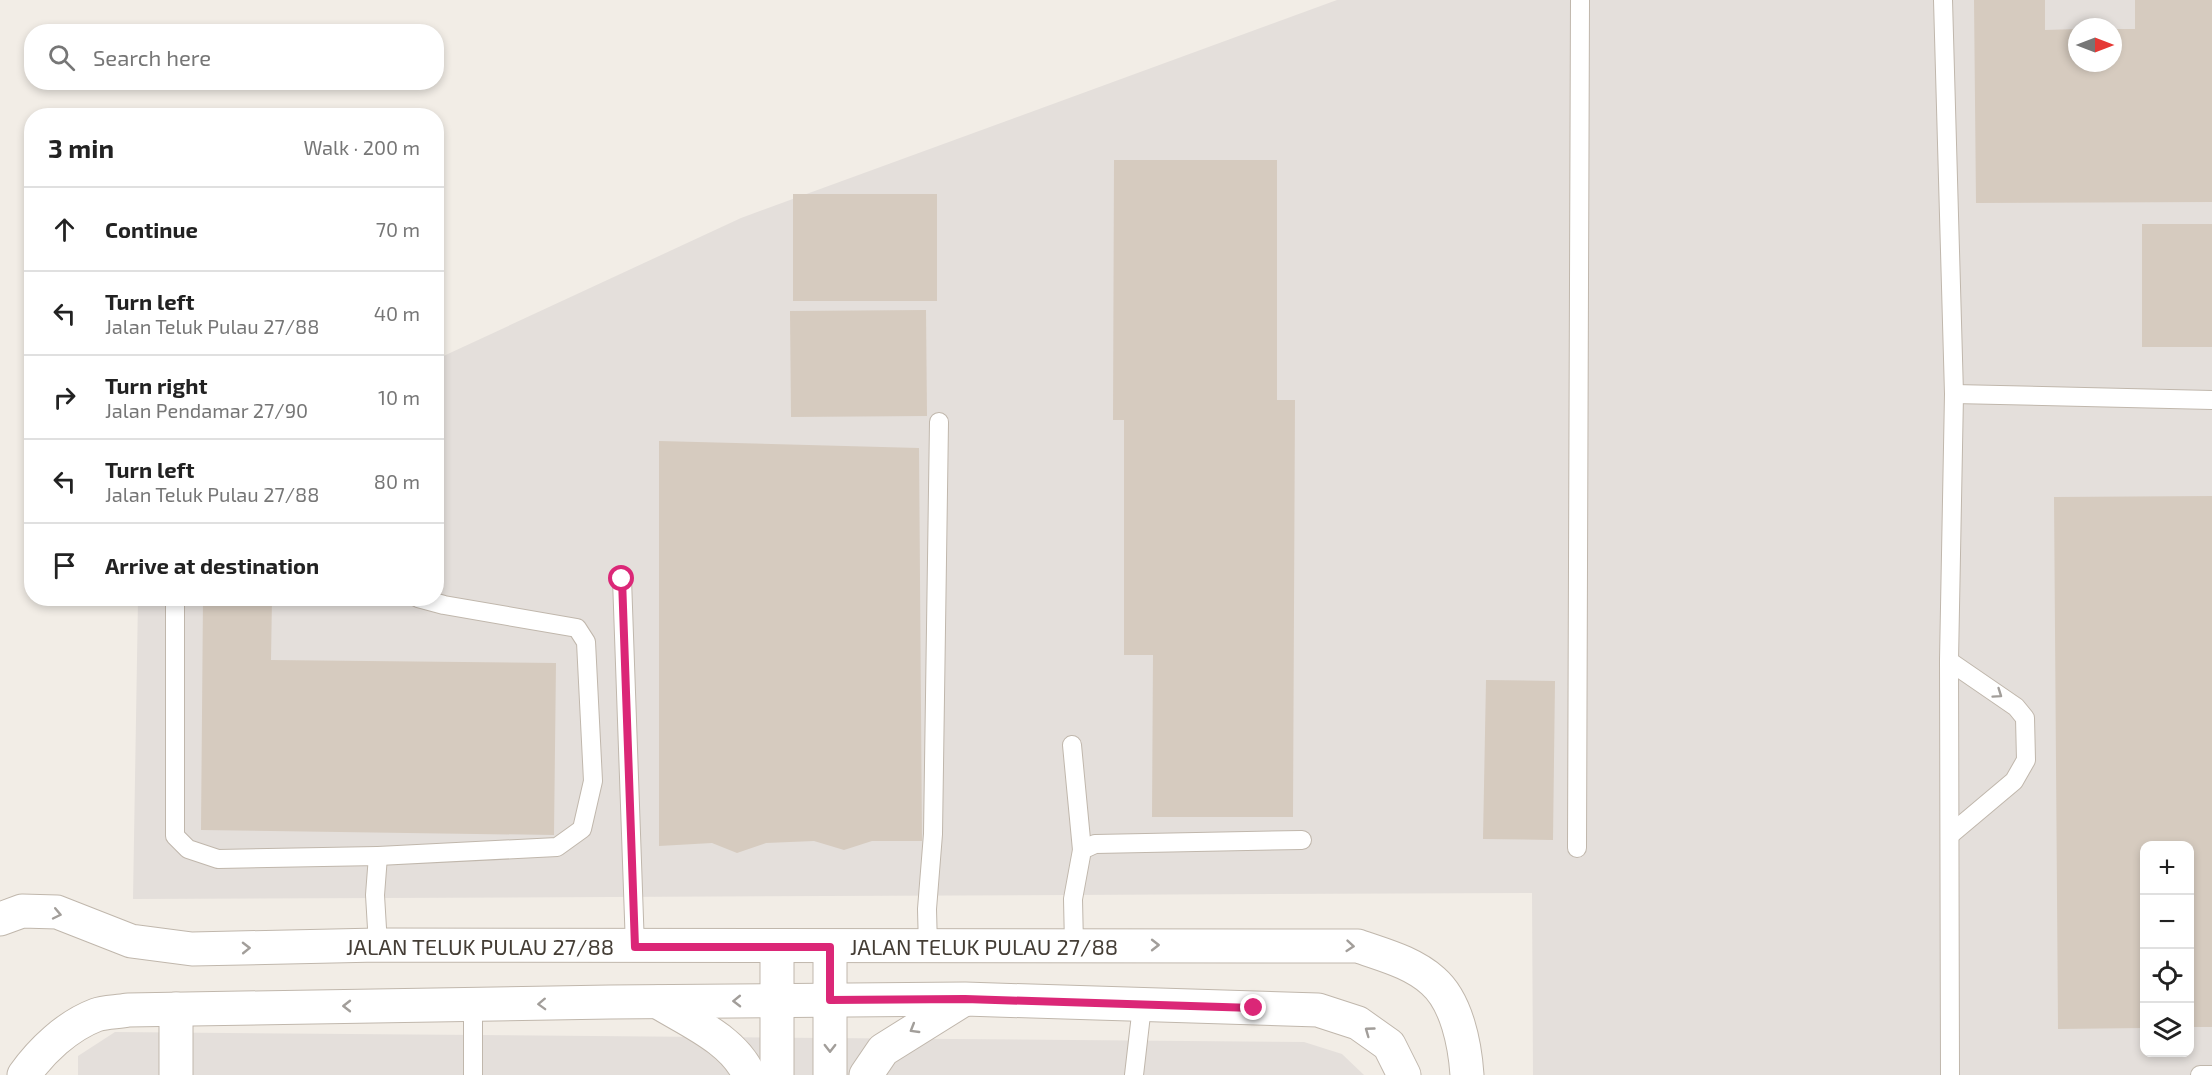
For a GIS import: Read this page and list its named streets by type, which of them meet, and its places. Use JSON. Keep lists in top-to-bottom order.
{
  "streets": {
    "street": ["JALAN TELUK PULAU 27/88"]
  },
  "north": "right",
  "page": {
    "search": "Search here",
    "heading": ["3 min", "Walk · 200 m"],
    "list": [
      ["Continue", "70 m"],
      ["Turn left", "Jalan Teluk Pulau 27/88", "40 m"],
      ["Turn right", "Jalan Pendamar 27/90", "10 m"],
      ["Turn left", "Jalan Teluk Pulau 27/88", "80 m"],
      "Arrive at destination"
    ],
    "map_buttons": ["+", "−"]
  }
}
